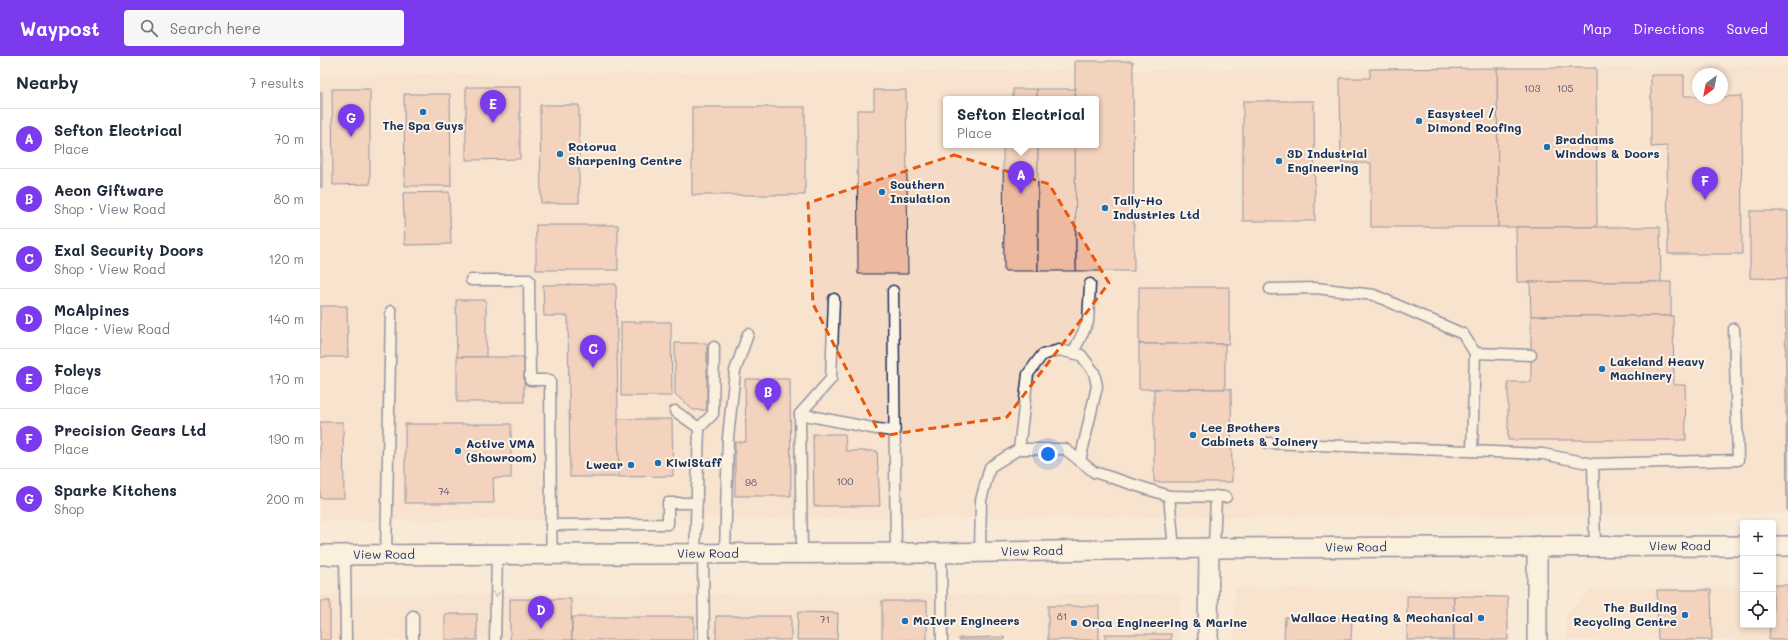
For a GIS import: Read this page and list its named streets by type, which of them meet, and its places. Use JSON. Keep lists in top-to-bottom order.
{
  "streets": {
    "street": ["View Road"]
  },
  "places": [
    "The Spa Guys",
    "Easysteel / Dimond Roofing",
    "Bradnams Windows & Doors",
    "Rotorua Sharpening Centre",
    "3D Industrial Engineering",
    "Southern Insulation",
    "Tally-Ho Industries Ltd",
    "Lakeland Heavy Machinery",
    "Lee Brothers Cabinets & Joinery",
    "Active VMA (Showroom)",
    "KiwiStaff",
    "Lwear",
    "The Building Recycling Centre",
    "Wallace Heating & Mechanical",
    "McIver Engineers",
    "Orca Engineering & Marine"
  ],
  "house_numbers": [
    "103",
    "105",
    "100",
    "98",
    "74",
    "81",
    "71"
  ],
  "north": "bottom left",
  "page": {
    "header": "Waypost",
    "search": "Search here",
    "nav": ["Map", "Directions", "Saved"],
    "heading": ["Nearby", "7 results"],
    "pins": [
      "E",
      "G",
      "A",
      "F",
      "C",
      "B",
      "D"
    ],
    "popup": ["Sefton Electrical", "Place"],
    "list": [
      {
        "mark": "A",
        "name": "Sefton Electrical",
        "note": "Place",
        "value": "70 m"
      },
      {
        "mark": "B",
        "name": "Aeon Giftware",
        "note": "Shop · View Road",
        "value": "80 m"
      },
      {
        "mark": "C",
        "name": "Exal Security Doors",
        "note": "Shop · View Road",
        "value": "120 m"
      },
      {
        "mark": "D",
        "name": "McAlpines",
        "note": "Place · View Road",
        "value": "140 m"
      },
      {
        "mark": "E",
        "name": "Foleys",
        "note": "Place",
        "value": "170 m"
      },
      {
        "mark": "F",
        "name": "Precision Gears Ltd",
        "note": "Place",
        "value": "190 m"
      },
      {
        "mark": "G",
        "name": "Sparke Kitchens",
        "note": "Shop",
        "value": "200 m"
      }
    ],
    "map_buttons": ["+", "−"]
  }
}
